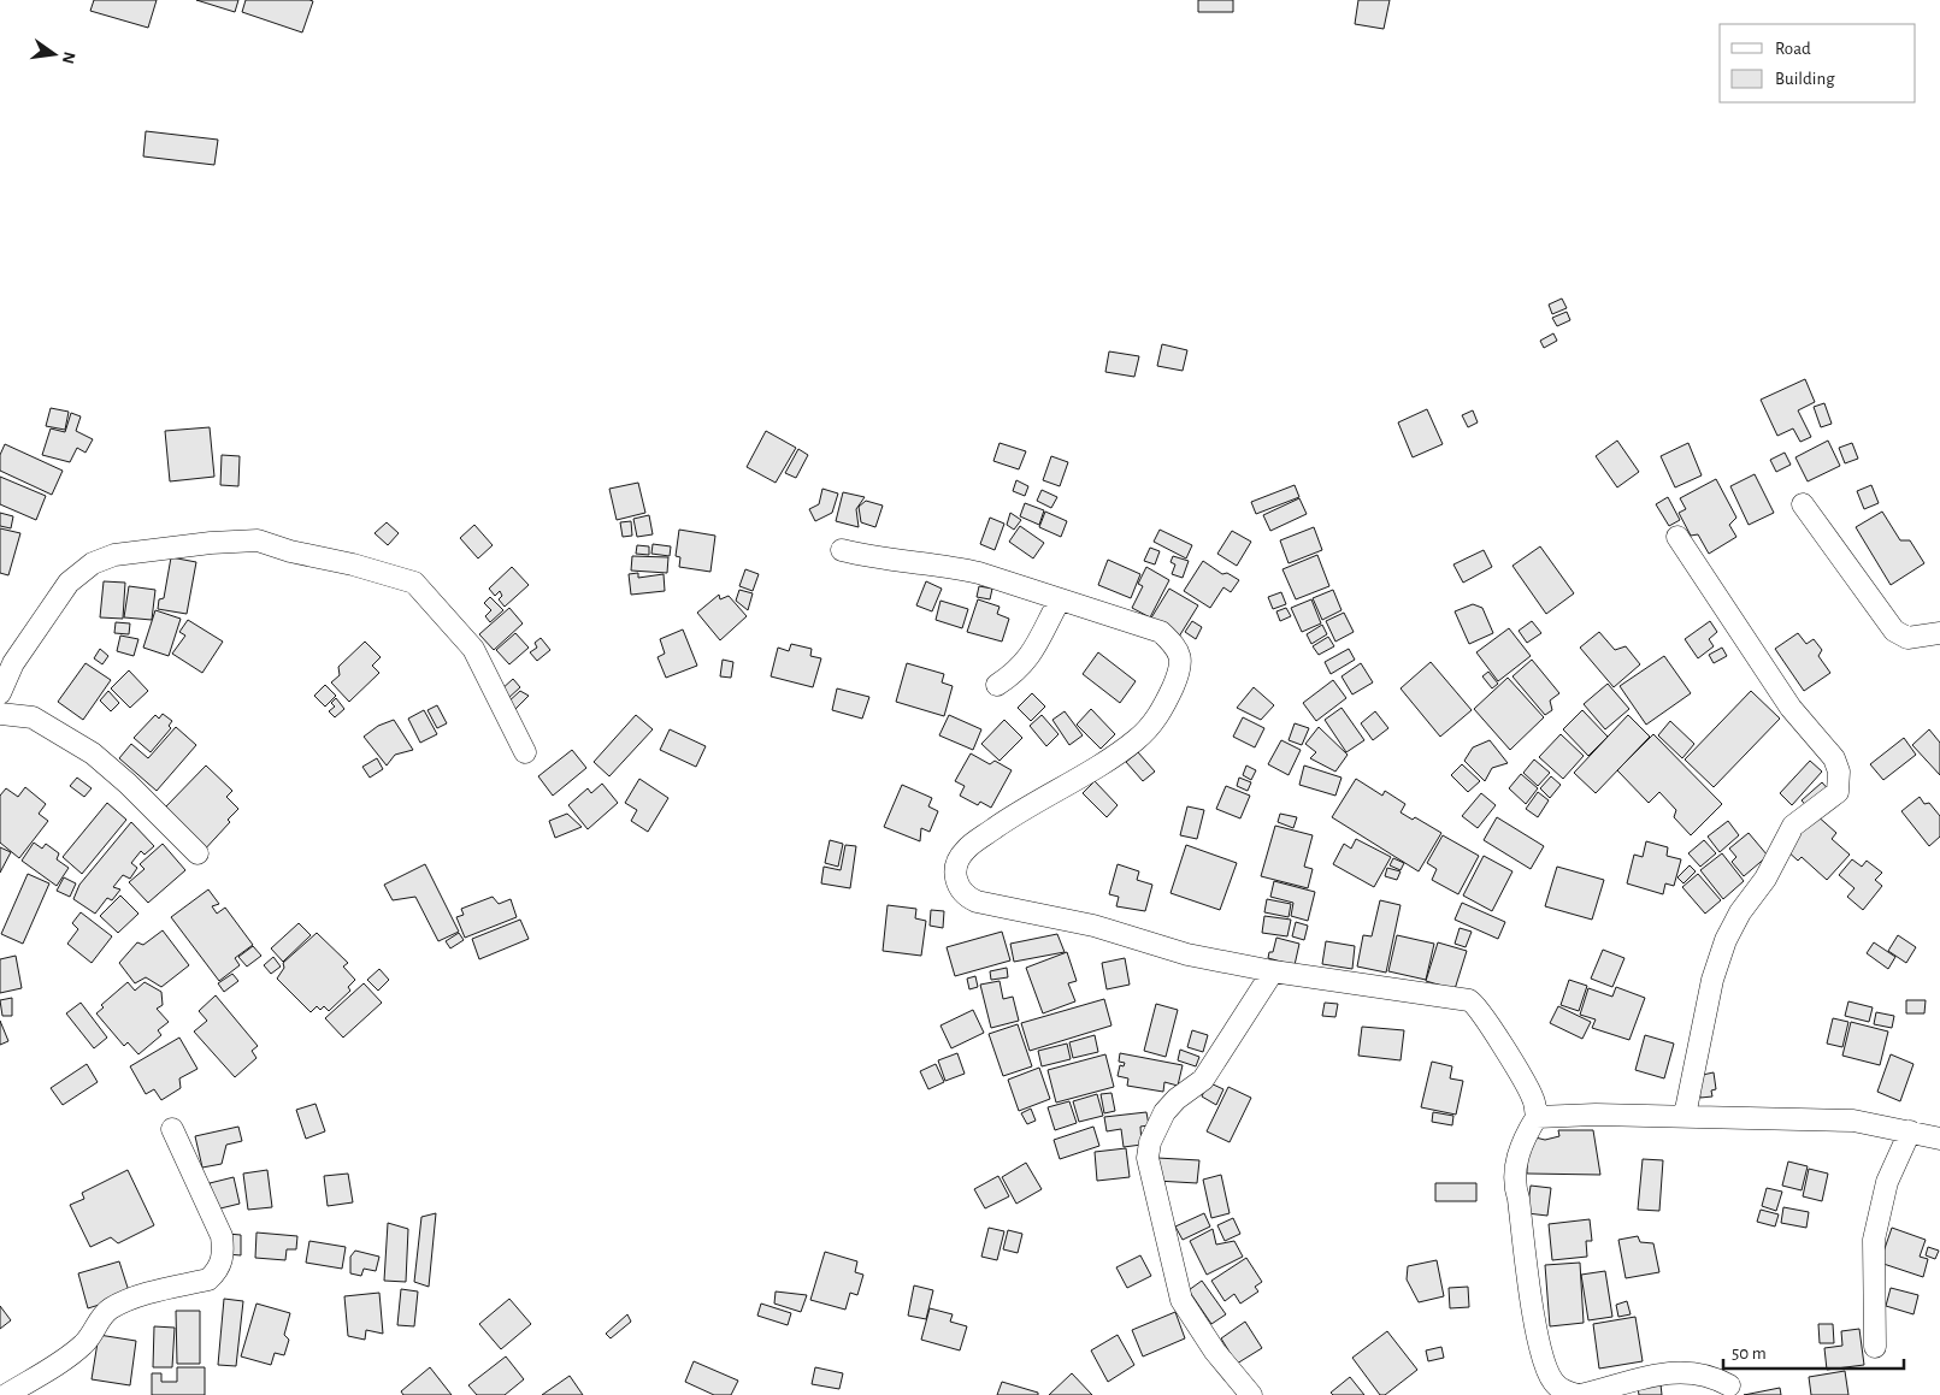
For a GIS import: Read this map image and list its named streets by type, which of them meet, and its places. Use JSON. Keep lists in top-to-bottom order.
{
  "legend": ["Road", "Building"],
  "scale_bar": "50 m",
  "north": "right"
}
